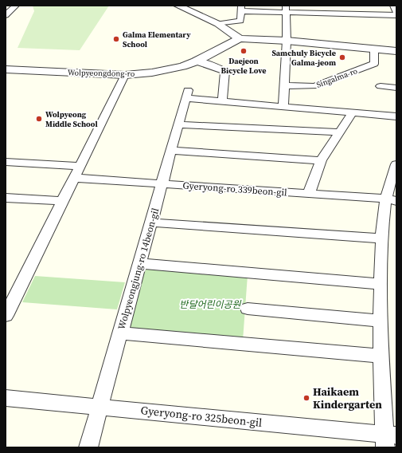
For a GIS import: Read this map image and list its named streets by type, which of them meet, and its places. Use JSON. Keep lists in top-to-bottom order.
{
  "streets": {
    "street": [
      "Wolpyeongdong-ro",
      "Singalma-ro",
      "Gyeryong-ro 339beon-gil",
      "Wolpyeongjung-ro 14beon-gil",
      "Gyeryong-ro 325beon-gil"
    ]
  },
  "crossings": [
    ["Gyeryong-ro 339beon-gil", "Wolpyeongjung-ro 14beon-gil"],
    ["Wolpyeongjung-ro 14beon-gil", "Gyeryong-ro 325beon-gil"]
  ],
  "parks": ["반달어린이공원"],
  "places": [
    "Galma Elementary School",
    "Daejeon Bicycle Love",
    "Samchuly Bicycle Galma-jeom",
    "Wolpyeong Middle School",
    "Haikaem Kindergarten"
  ]
}
